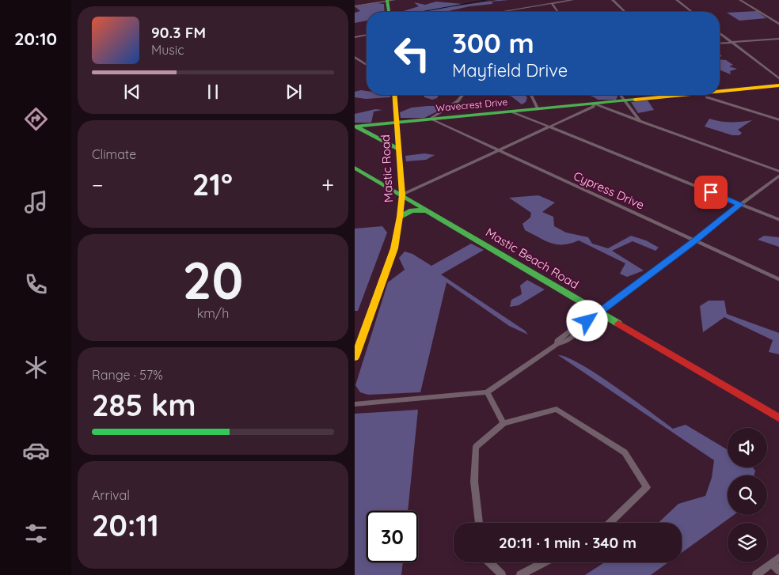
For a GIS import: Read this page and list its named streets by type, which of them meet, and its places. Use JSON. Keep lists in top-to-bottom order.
{
  "streets": {
    "street": [
      "Wavecrest Drive",
      "Mastic Road",
      "Cypress Drive",
      "Mastic Beach Road"
    ]
  },
  "crossings": [
    ["Wavecrest Drive", "Mastic Road"],
    ["Wavecrest Drive", "Cypress Drive"],
    ["Mastic Road", "Mastic Beach Road"]
  ],
  "page": {
    "tabs": "20:10",
    "turn": ["300 m", "Mayfield Drive"],
    "song": ["90.3 FM", "Music"],
    "tile": [
      "Climate",
      ["20", "km/h"],
      ["Range · 57%", "285 km"],
      ["Arrival", "20:11"]
    ],
    "heat": ["−", "21°", "+"],
    "limit": "30",
    "trip": "20:11 · 1 min · 340 m"
  }
}
